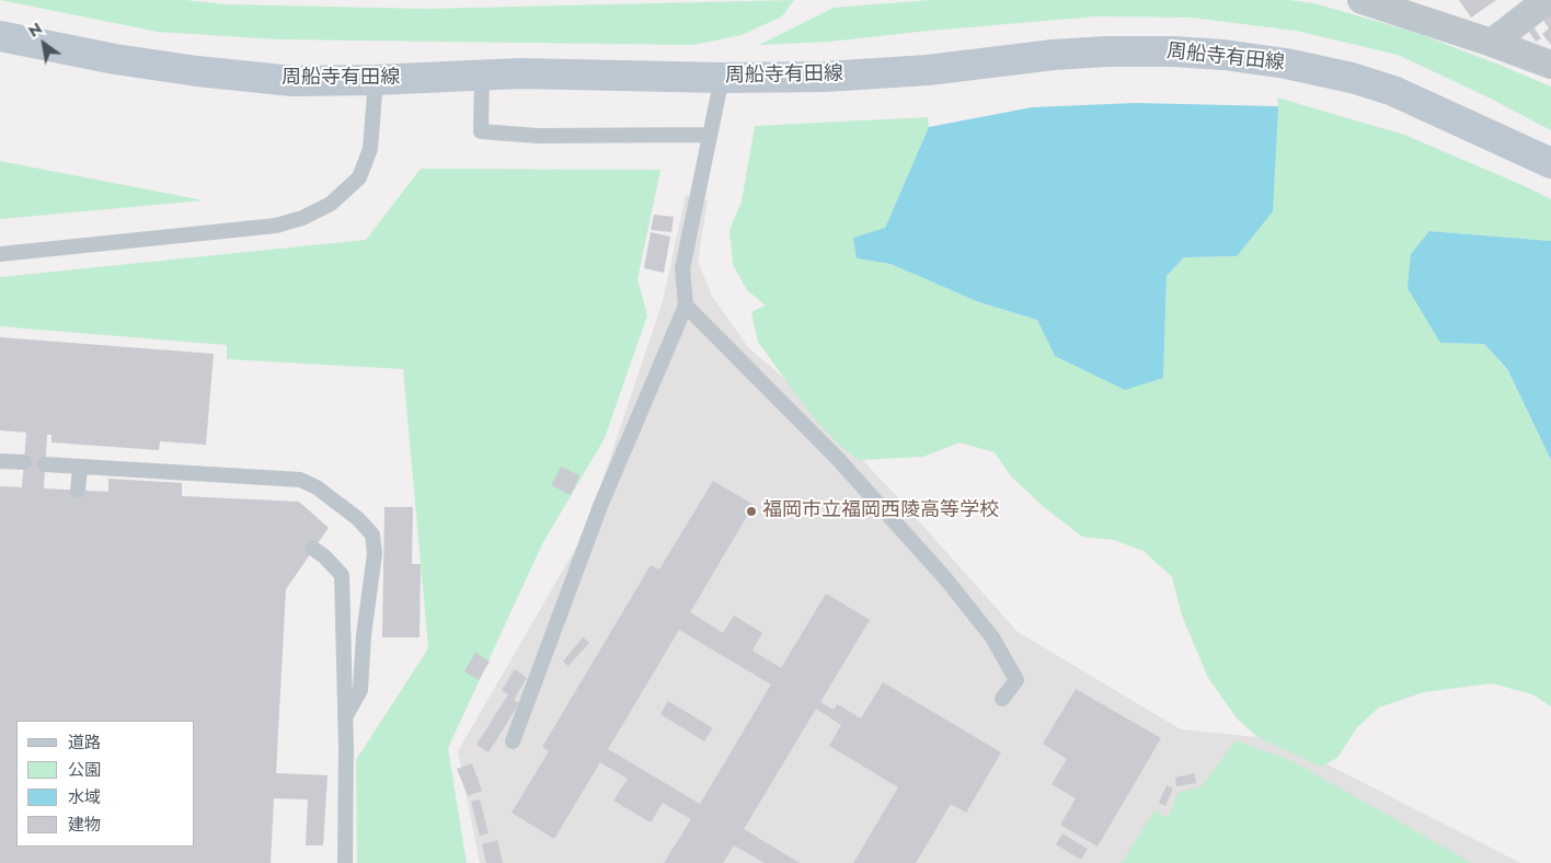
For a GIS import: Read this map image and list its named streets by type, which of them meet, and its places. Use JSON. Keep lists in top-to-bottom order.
{
  "streets": {
    "main road": ["周船寺有田線"]
  },
  "places": ["福岡市立福岡西陵高等学校"],
  "legend": [
    "道路",
    "公園",
    "水域",
    "建物"
  ],
  "north": "top left"
}
